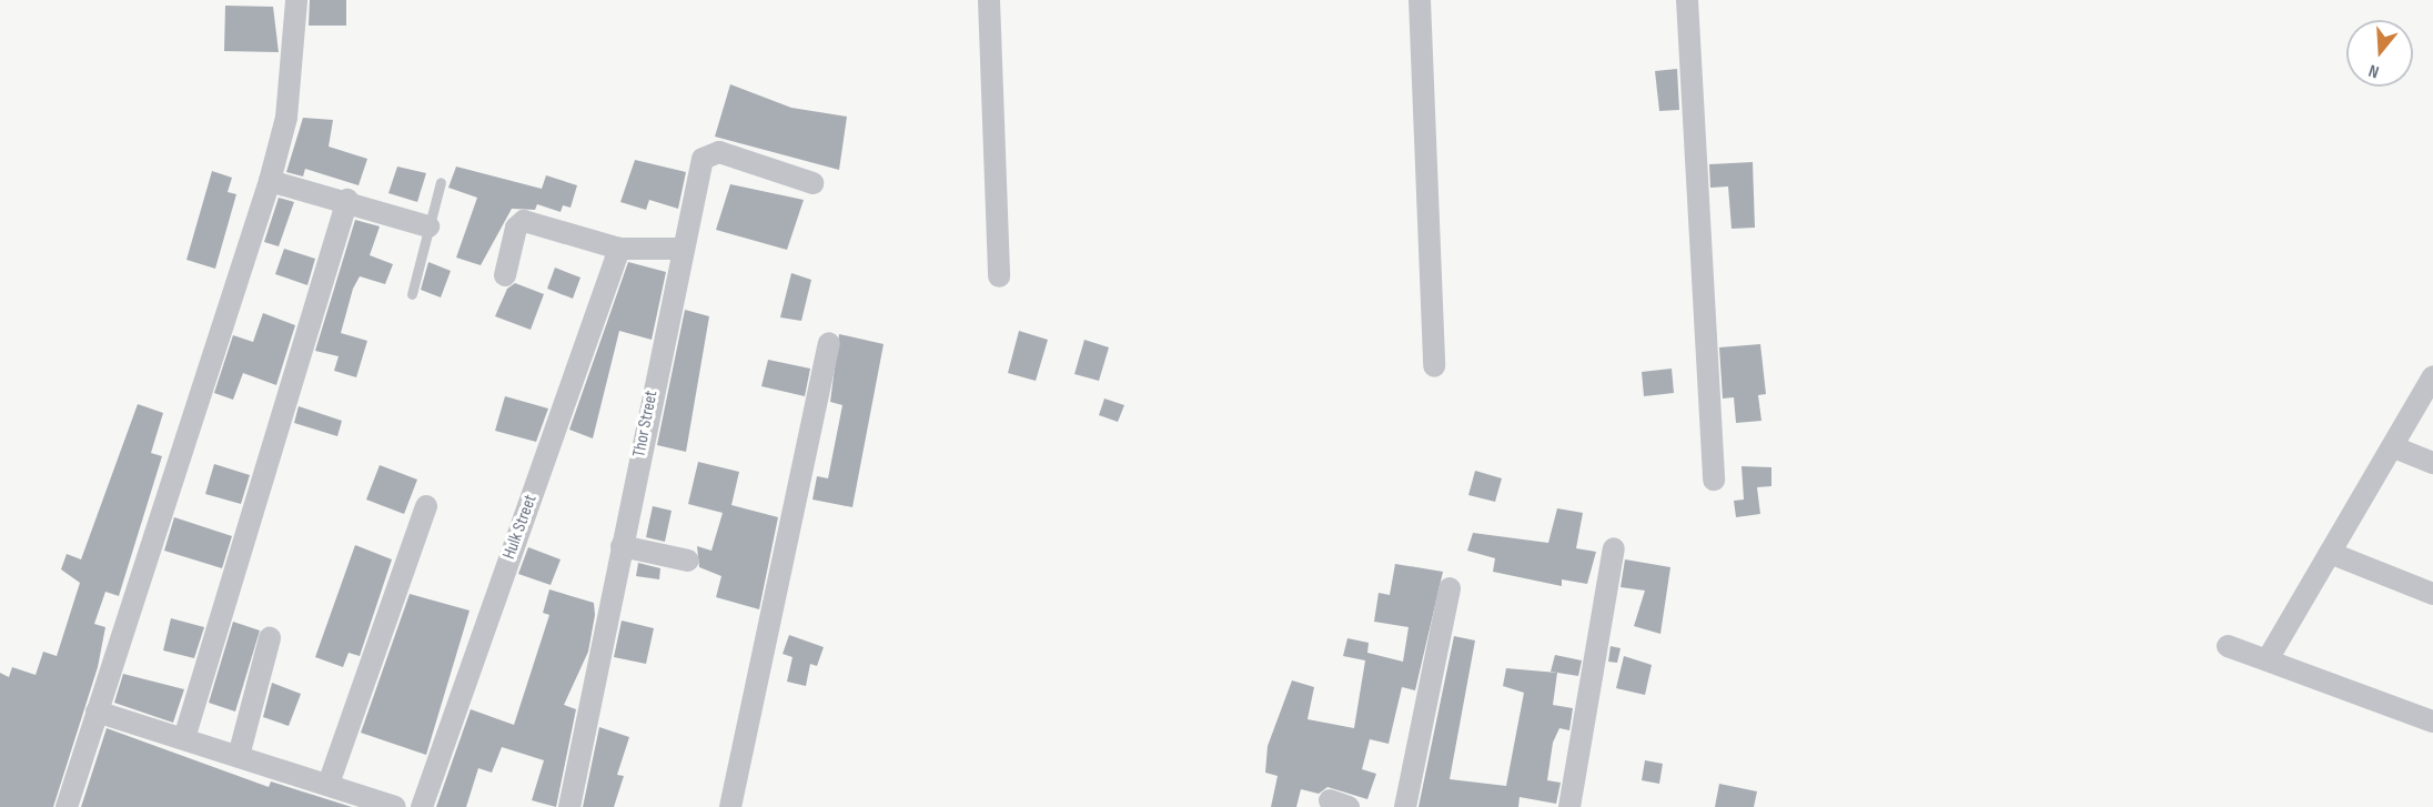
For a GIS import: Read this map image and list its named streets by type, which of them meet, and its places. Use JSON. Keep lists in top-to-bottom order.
{
  "streets": {
    "street": ["Thor Street", "Hulk Street"]
  },
  "north": "bottom"
}
